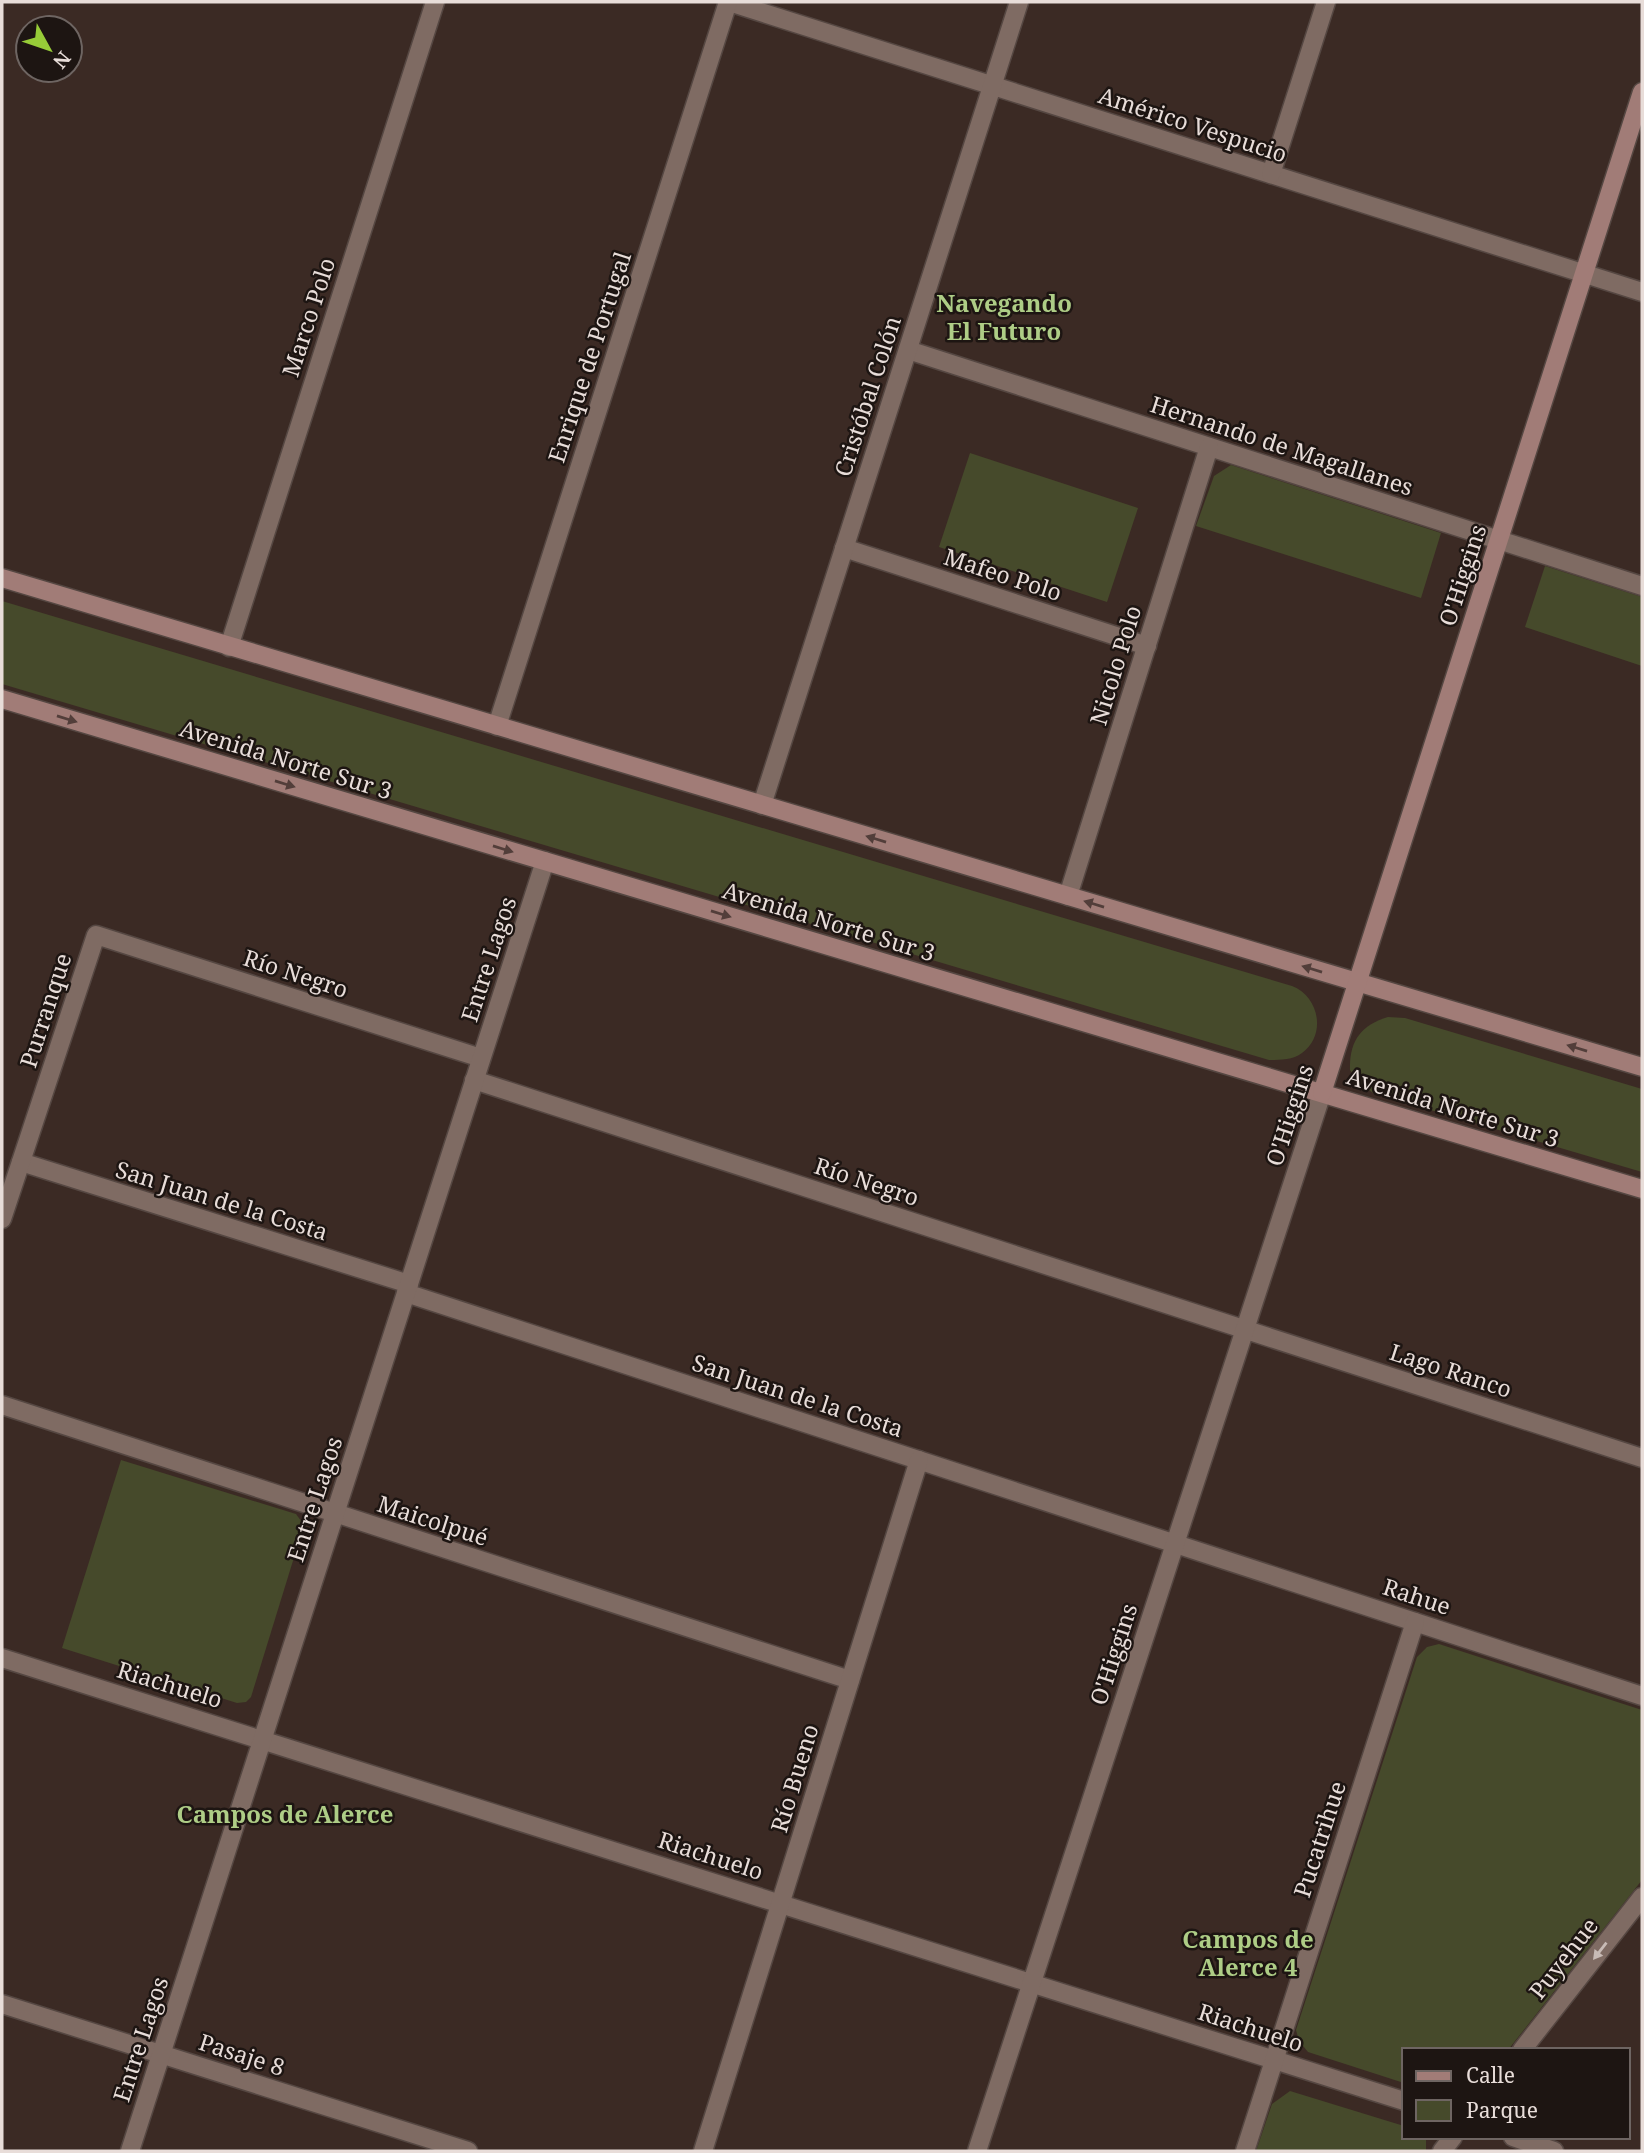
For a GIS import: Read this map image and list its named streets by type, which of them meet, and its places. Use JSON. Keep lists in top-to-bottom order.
{
  "streets": {
    "street": [
      "Américo Vespucio",
      "Marco Polo",
      "Enrique de Portugal",
      "Cristóbal Colón",
      "Hernando de Magallanes",
      "Mafeo Polo",
      "O'Higgins",
      "Nicolo Polo",
      "Avenida Norte Sur 3",
      "Entre Lagos",
      "Río Negro",
      "Purranque",
      "San Juan de la Costa",
      "Lago Ranco",
      "Maicolpué",
      "Rahue",
      "Riachuelo",
      "Río Bueno",
      "Pucatrihue",
      "Puyehue",
      "Pasaje 8"
    ]
  },
  "crossings": [
    ["Américo Vespucio", "Enrique de Portugal"],
    ["Américo Vespucio", "Cristóbal Colón"],
    ["Américo Vespucio", "O'Higgins"],
    ["Cristóbal Colón", "Hernando de Magallanes"],
    ["Cristóbal Colón", "Mafeo Polo"],
    ["Hernando de Magallanes", "O'Higgins"],
    ["Hernando de Magallanes", "Nicolo Polo"],
    ["Mafeo Polo", "Nicolo Polo"],
    ["O'Higgins", "Avenida Norte Sur 3"],
    ["O'Higgins", "Río Negro"],
    ["O'Higgins", "San Juan de la Costa"],
    ["O'Higgins", "Lago Ranco"],
    ["O'Higgins", "Rahue"],
    ["O'Higgins", "Riachuelo"],
    ["Avenida Norte Sur 3", "Entre Lagos"],
    ["Entre Lagos", "Río Negro"],
    ["Entre Lagos", "San Juan de la Costa"],
    ["Entre Lagos", "Maicolpué"],
    ["Entre Lagos", "Riachuelo"],
    ["Entre Lagos", "Pasaje 8"],
    ["Río Negro", "Purranque"],
    ["Río Negro", "Lago Ranco"],
    ["Purranque", "San Juan de la Costa"],
    ["San Juan de la Costa", "Rahue"],
    ["San Juan de la Costa", "Río Bueno"],
    ["Maicolpué", "Río Bueno"],
    ["Rahue", "Pucatrihue"],
    ["Riachuelo", "Río Bueno"],
    ["Riachuelo", "Pucatrihue"]
  ],
  "one_way": ["Puyehue"],
  "districts": ["Navegando El Futuro", "Campos de Alerce", "Campos de Alerce 4"],
  "legend": ["Calle", "Parque"],
  "north": "bottom right"
}
